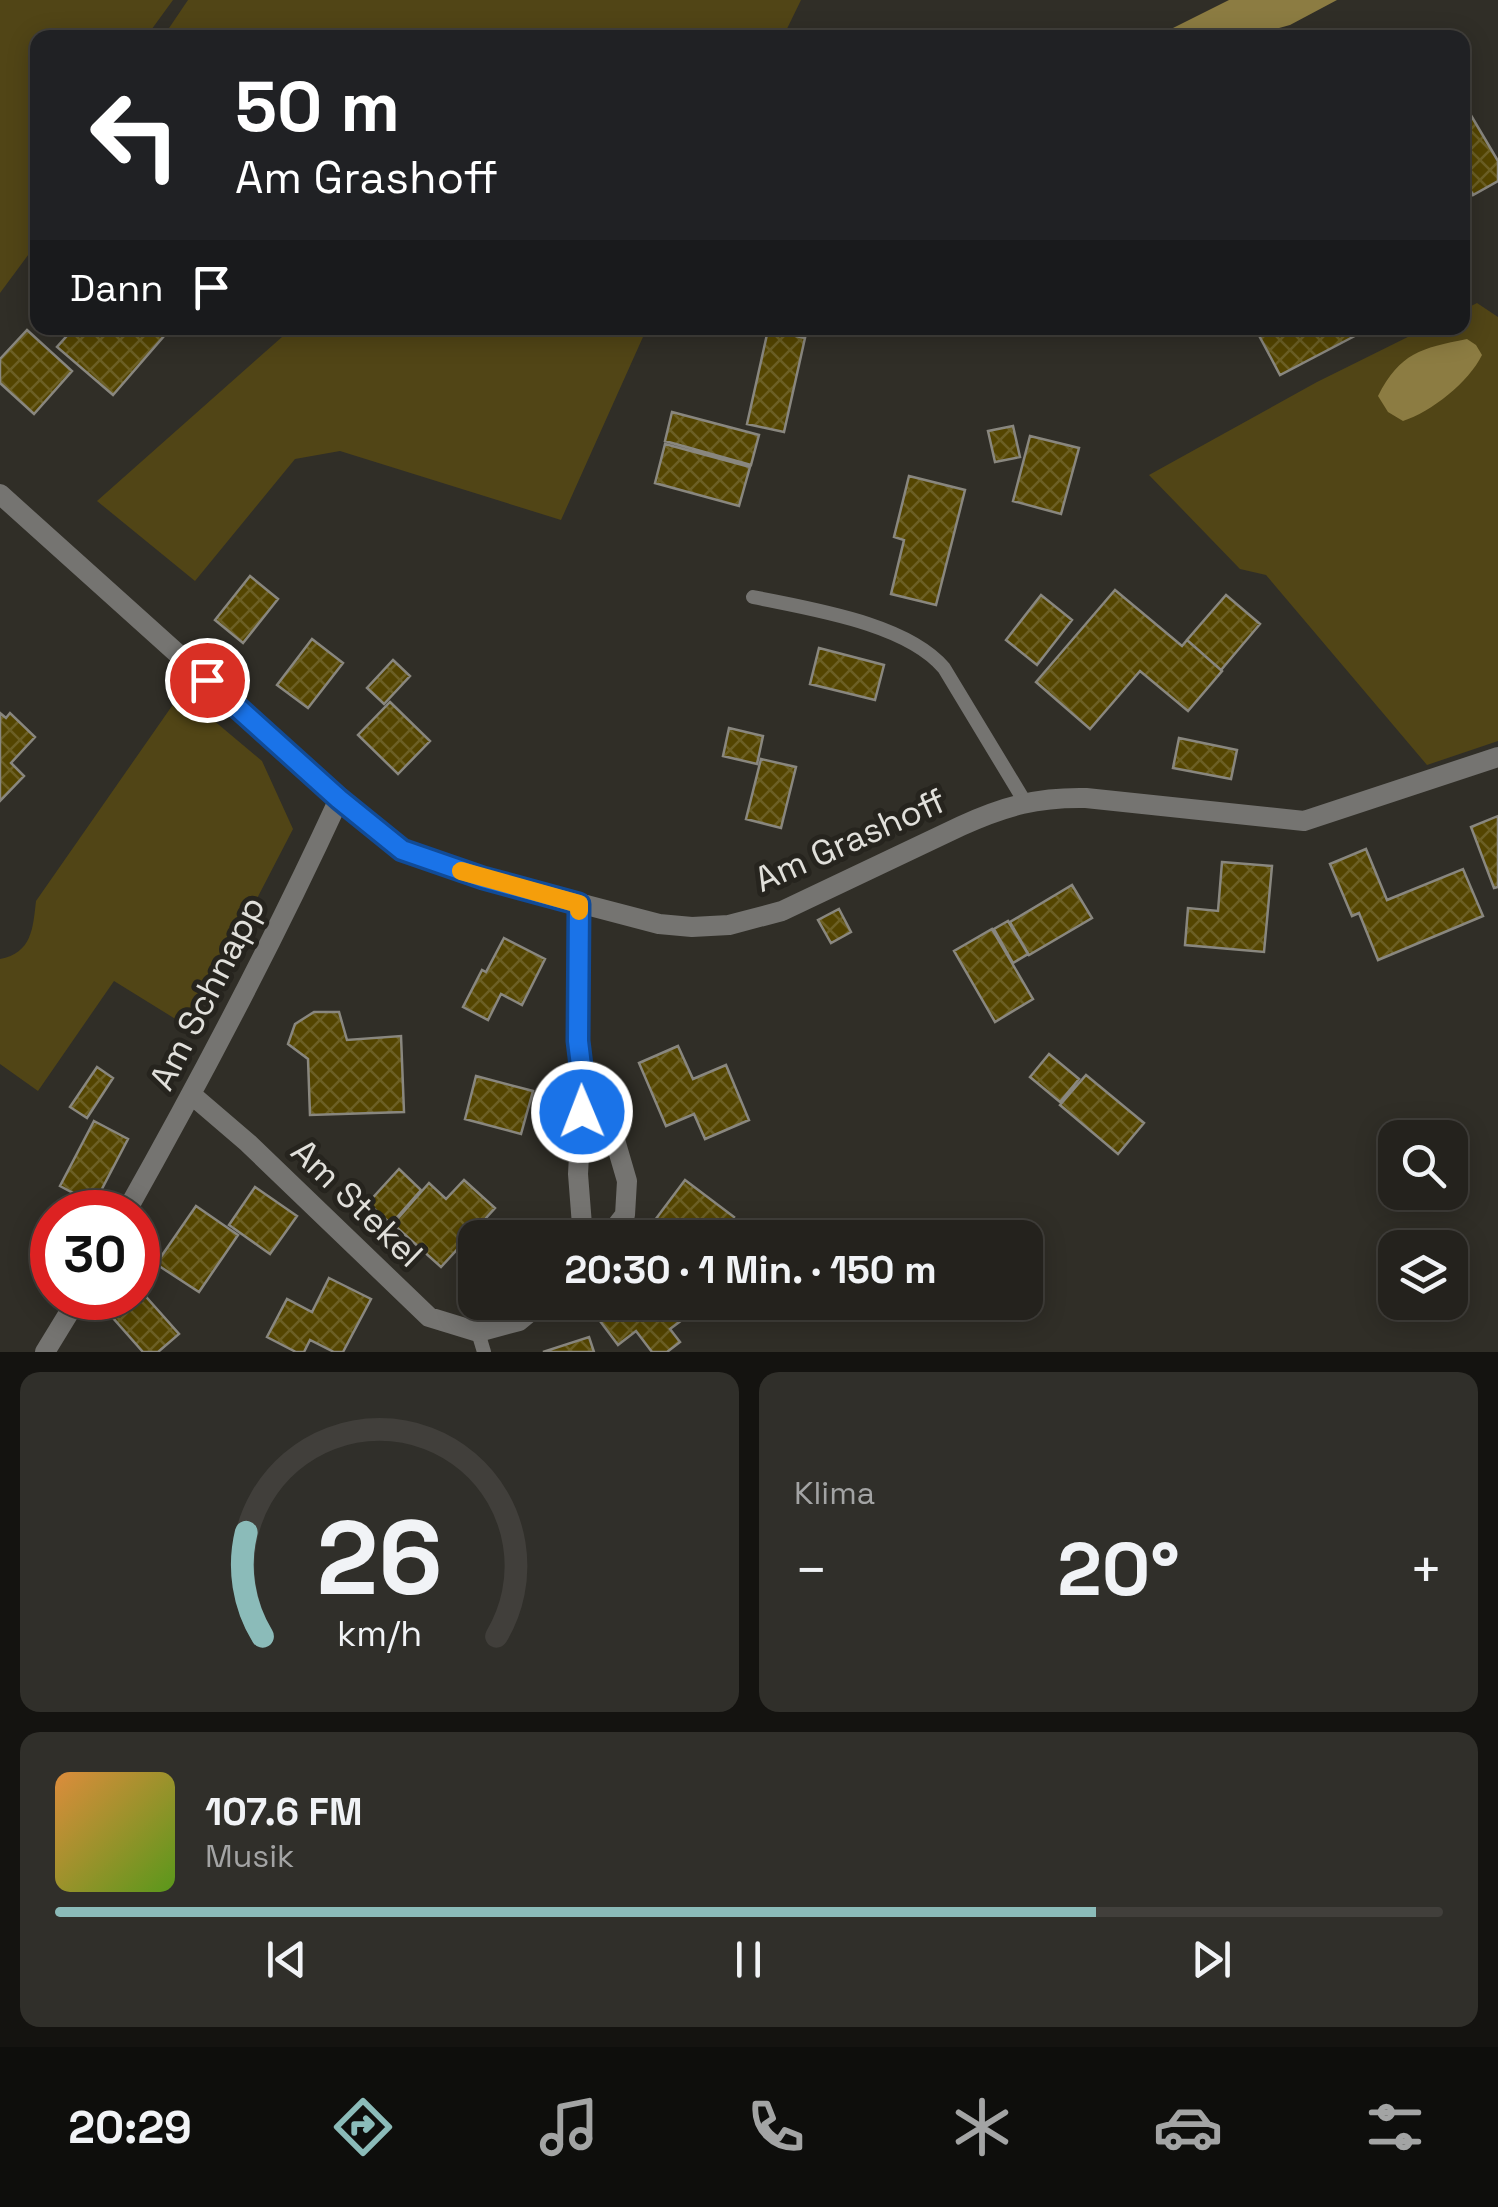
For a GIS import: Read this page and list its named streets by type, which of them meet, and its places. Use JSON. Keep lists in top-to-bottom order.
{
  "streets": {
    "street": ["Am Grashoff", "Am Schnapp", "Am Stekel"]
  },
  "crossings": [
    ["Am Grashoff", "Am Schnapp"],
    ["Am Schnapp", "Am Stekel"]
  ],
  "page": {
    "turn": ["50 m", "Am Grashoff"],
    "then": "Dann",
    "limit": "30",
    "trip": "20:30 · 1 Min. · 150 m",
    "tile": "Klima",
    "heat": ["−", "20°", "+"],
    "song": ["107.6 FM", "Musik"],
    "tabs": "20:29",
    "gauge": ["26", "km/h"]
  }
}
